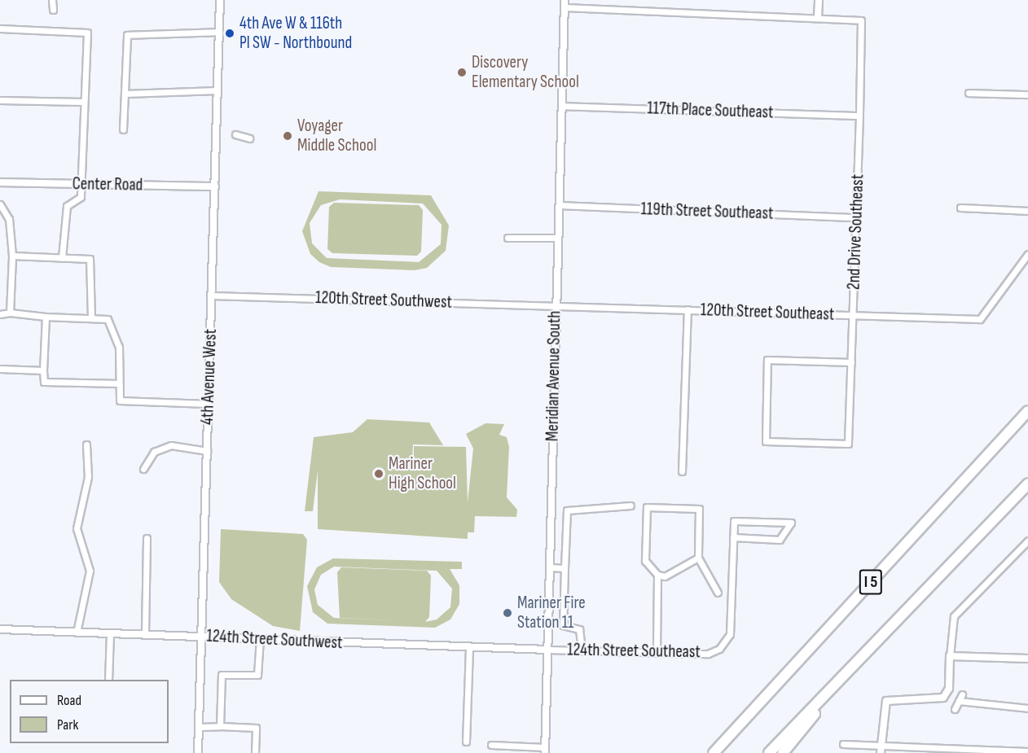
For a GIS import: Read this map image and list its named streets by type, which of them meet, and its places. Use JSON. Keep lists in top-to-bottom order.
{
  "streets": {
    "highway": ["I 5"],
    "street": [
      "117th Place Southeast",
      "Center Road",
      "119th Street Southeast",
      "2nd Drive Southeast",
      "120th Street Southwest",
      "120th Street Southeast",
      "Meridian Avenue South",
      "4th Avenue West",
      "124th Street Southwest",
      "124th Street Southeast"
    ]
  },
  "crossings": [
    ["117th Place Southeast", "2nd Drive Southeast"],
    ["117th Place Southeast", "Meridian Avenue South"],
    ["Center Road", "4th Avenue West"],
    ["119th Street Southeast", "2nd Drive Southeast"],
    ["119th Street Southeast", "Meridian Avenue South"],
    ["2nd Drive Southeast", "120th Street Southeast"],
    ["120th Street Southwest", "120th Street Southeast"],
    ["120th Street Southwest", "Meridian Avenue South"],
    ["120th Street Southwest", "4th Avenue West"],
    ["120th Street Southeast", "Meridian Avenue South"],
    ["Meridian Avenue South", "124th Street Southwest"],
    ["Meridian Avenue South", "124th Street Southeast"],
    ["4th Avenue West", "124th Street Southwest"],
    ["124th Street Southwest", "124th Street Southeast"]
  ],
  "places": [
    "4th Ave W & 116th Pl SW - Northbound",
    "Discovery Elementary School",
    "Voyager Middle School",
    "Mariner High School",
    "Mariner Fire Station 11"
  ],
  "legend": ["Road", "Park"]
}
